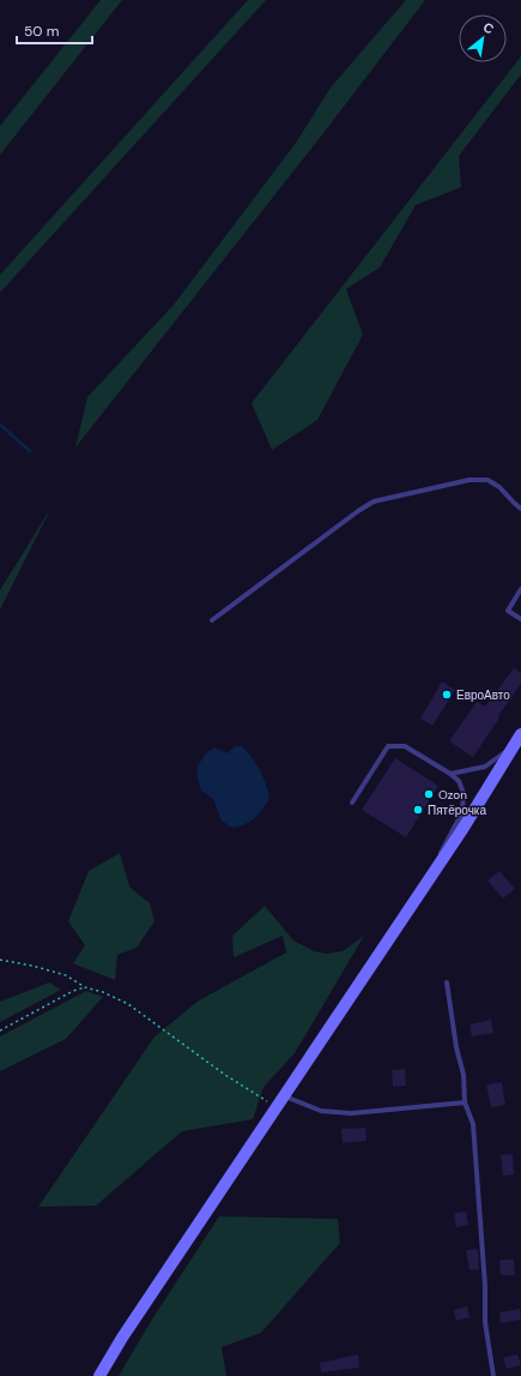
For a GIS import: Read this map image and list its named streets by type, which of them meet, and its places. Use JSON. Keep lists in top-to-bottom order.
{
  "places": ["ЕвроАвто", "Ozon", "Пятёрочка"],
  "scale_bar": "50 m",
  "north": "top right"
}
